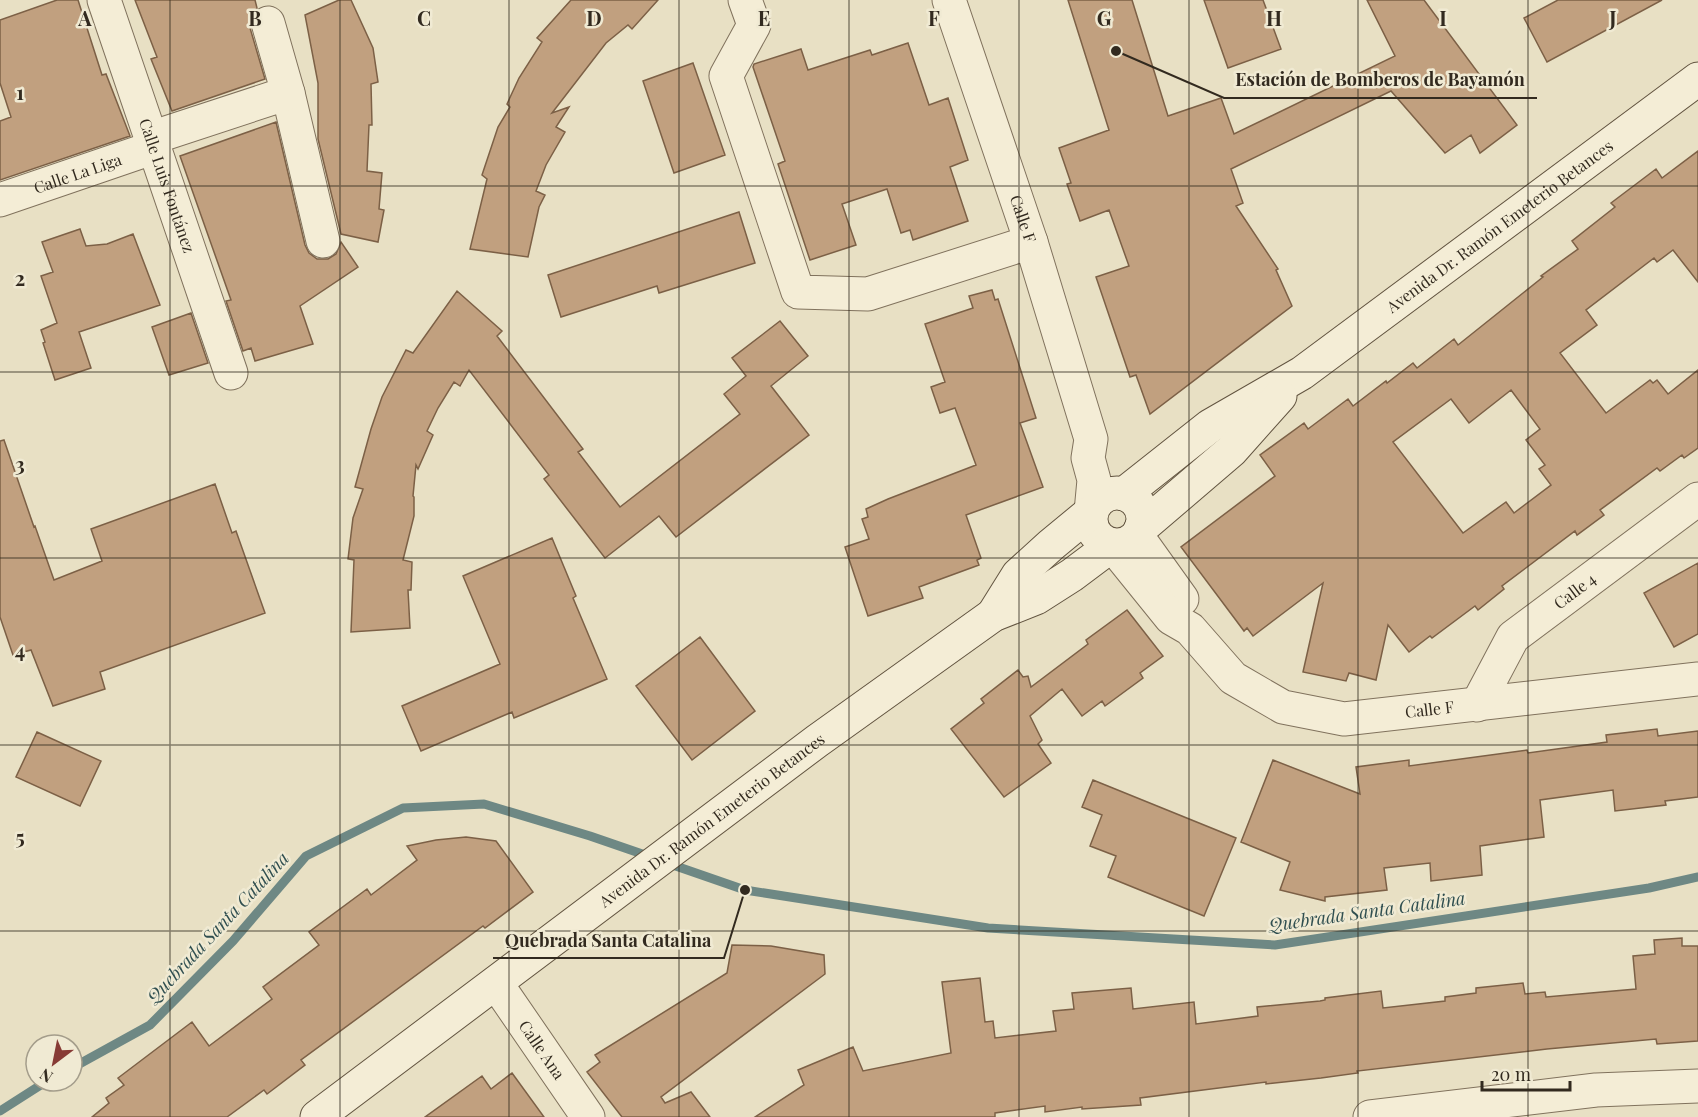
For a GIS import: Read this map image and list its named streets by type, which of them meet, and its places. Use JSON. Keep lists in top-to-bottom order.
{
  "streets": {
    "street": [
      "Calle La Liga",
      "Calle Luis Fontánez",
      "Calle F",
      "Avenida Dr. Ramón Emeterio Betances",
      "Calle 4",
      "Calle Ana"
    ]
  },
  "crossings": [
    ["Calle La Liga", "Calle Luis Fontánez"],
    ["Calle F", "Avenida Dr. Ramón Emeterio Betances"],
    ["Calle F", "Calle 4"],
    ["Avenida Dr. Ramón Emeterio Betances", "Calle Ana"]
  ],
  "water": ["Quebrada Santa Catalina"],
  "places": ["Estación de Bomberos de Bayamón", "Quebrada Santa Catalina"],
  "scale_bar": "20 m",
  "north": "bottom left",
  "grid": {
    "columns": [
      "A",
      "B",
      "C",
      "D",
      "E",
      "F",
      "G",
      "H",
      "I",
      "J"
    ],
    "rows": [
      "1",
      "2",
      "3",
      "4",
      "5"
    ]
  }
}
